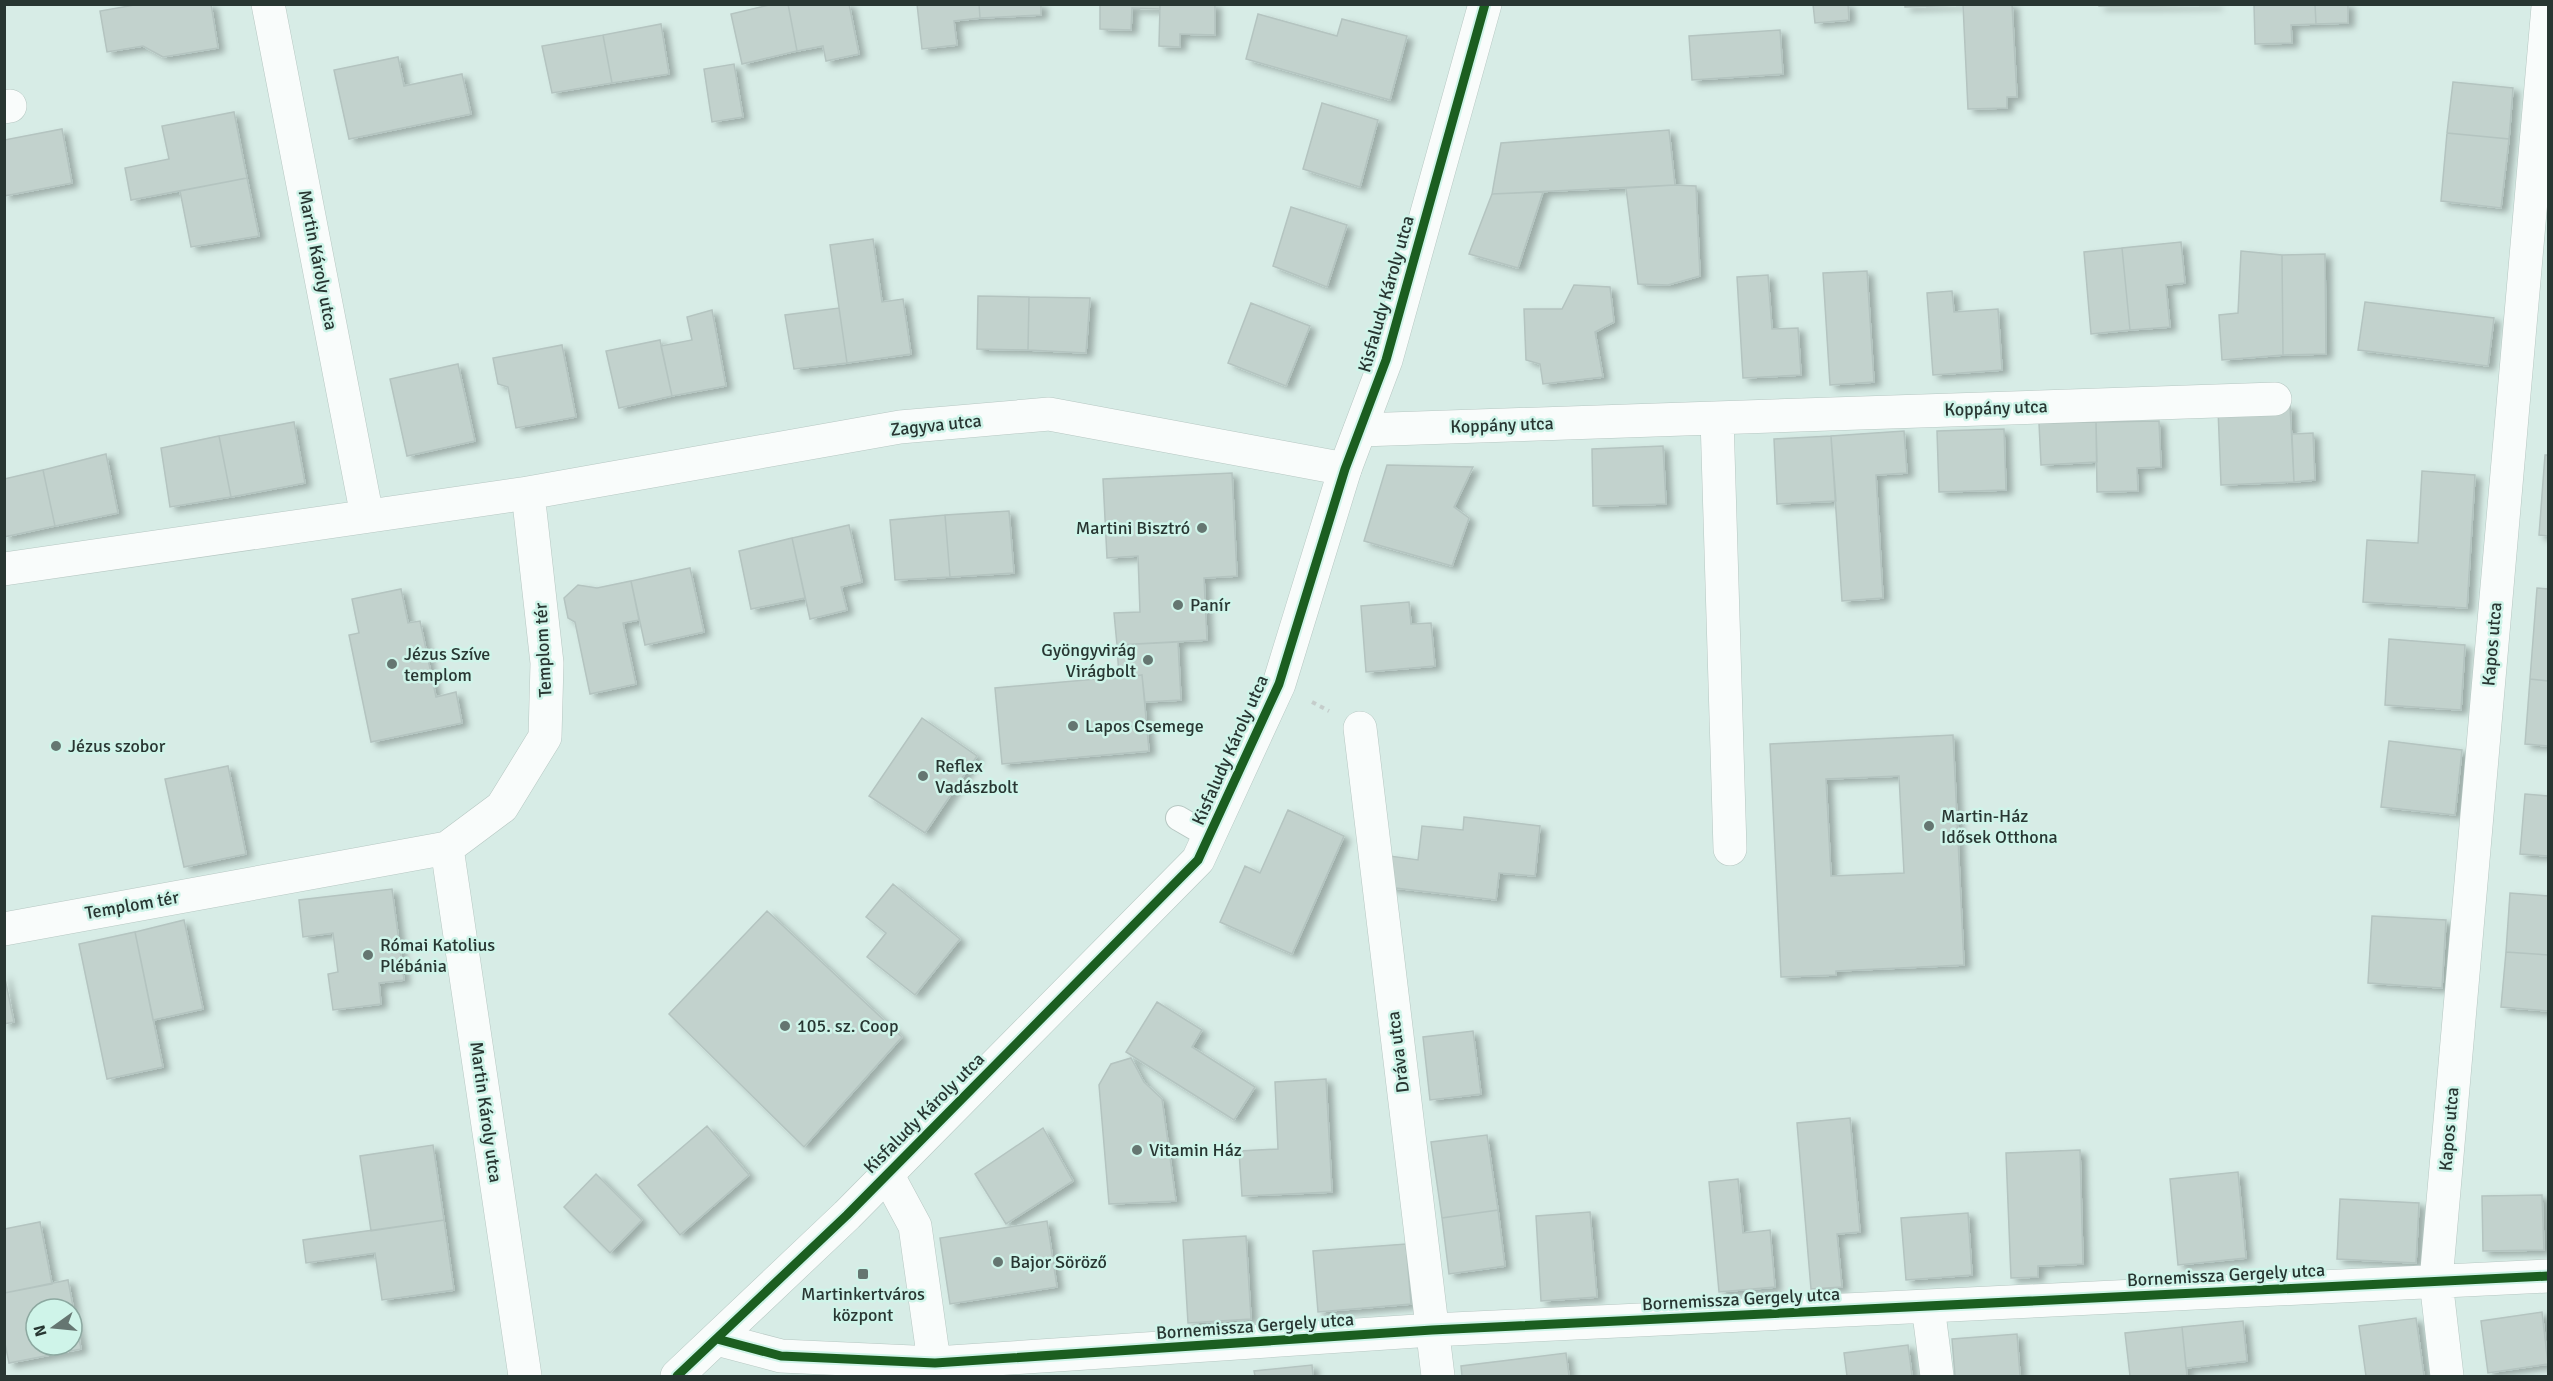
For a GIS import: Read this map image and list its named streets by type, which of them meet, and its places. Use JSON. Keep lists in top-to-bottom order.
{
  "streets": {
    "street": [
      "Martin Károly utca",
      "Kisfaludy Károly utca",
      "Koppány utca",
      "Zagyva utca",
      "Kapos utca",
      "Templom tér",
      "Dráva utca",
      "Bornemissza Gergely utca"
    ]
  },
  "crossings": [
    ["Martin Károly utca", "Templom tér"],
    ["Kisfaludy Károly utca", "Koppány utca"],
    ["Kisfaludy Károly utca", "Zagyva utca"],
    ["Kisfaludy Károly utca", "Bornemissza Gergely utca"],
    ["Zagyva utca", "Templom tér"],
    ["Kapos utca", "Bornemissza Gergely utca"],
    ["Dráva utca", "Bornemissza Gergely utca"]
  ],
  "places": {
    "other": [
      "Martini Bisztró",
      "Panír",
      "Gyöngyvirág Virágbolt",
      "Jézus Szíve templom",
      "Lapos Csemege",
      "Jézus szobor",
      "Reflex Vadászbolt",
      "Martin-Ház Idősek Otthona",
      "Római Katolius Plébánia",
      "105. sz. Coop",
      "Vitamin Ház",
      "Bajor Söröző"
    ],
    "transit": ["Martinkertváros központ"]
  },
  "north": "left"
}
